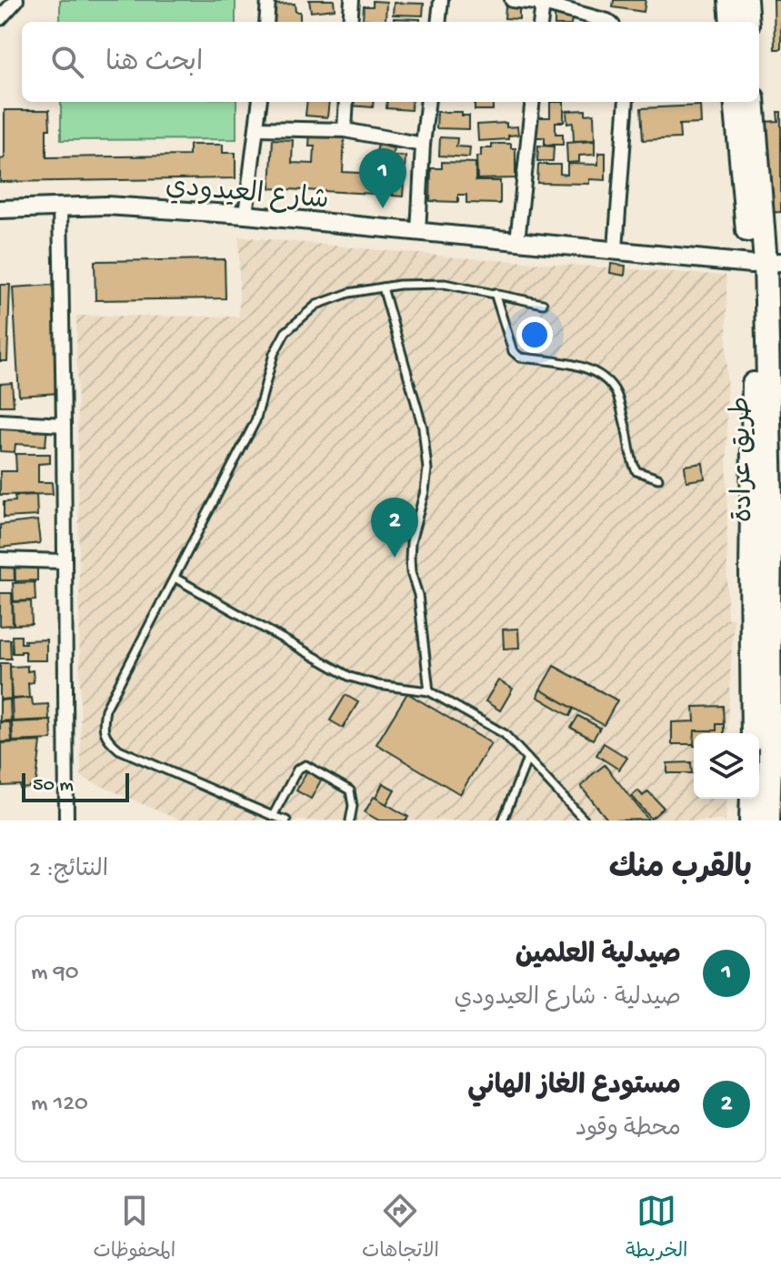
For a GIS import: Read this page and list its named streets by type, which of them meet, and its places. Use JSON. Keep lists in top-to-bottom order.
{
  "streets": {
    "main road": ["طريق عرادة"],
    "street": ["شارع العيدودي"]
  },
  "crossings": [
    ["شارع العيدودي", "طريق عرادة"]
  ],
  "scale_bar": "50 m",
  "page": {
    "search": "ابحث هنا",
    "pins": ["1", "2"],
    "scale": "50 m",
    "heading": ["بالقرب منك", "النتائج: 2"],
    "list": [
      {
        "mark": "1",
        "name": "صيدلية العلمين",
        "note": "صيدلية · شارع العيدودي",
        "value": "90 m"
      },
      {
        "mark": "2",
        "name": "مستودع الغاز الهاني",
        "note": "محطة وقود",
        "value": "120 m"
      }
    ],
    "nav": ["الخريطة", "الاتجاهات", "المحفوظات"]
  }
}
